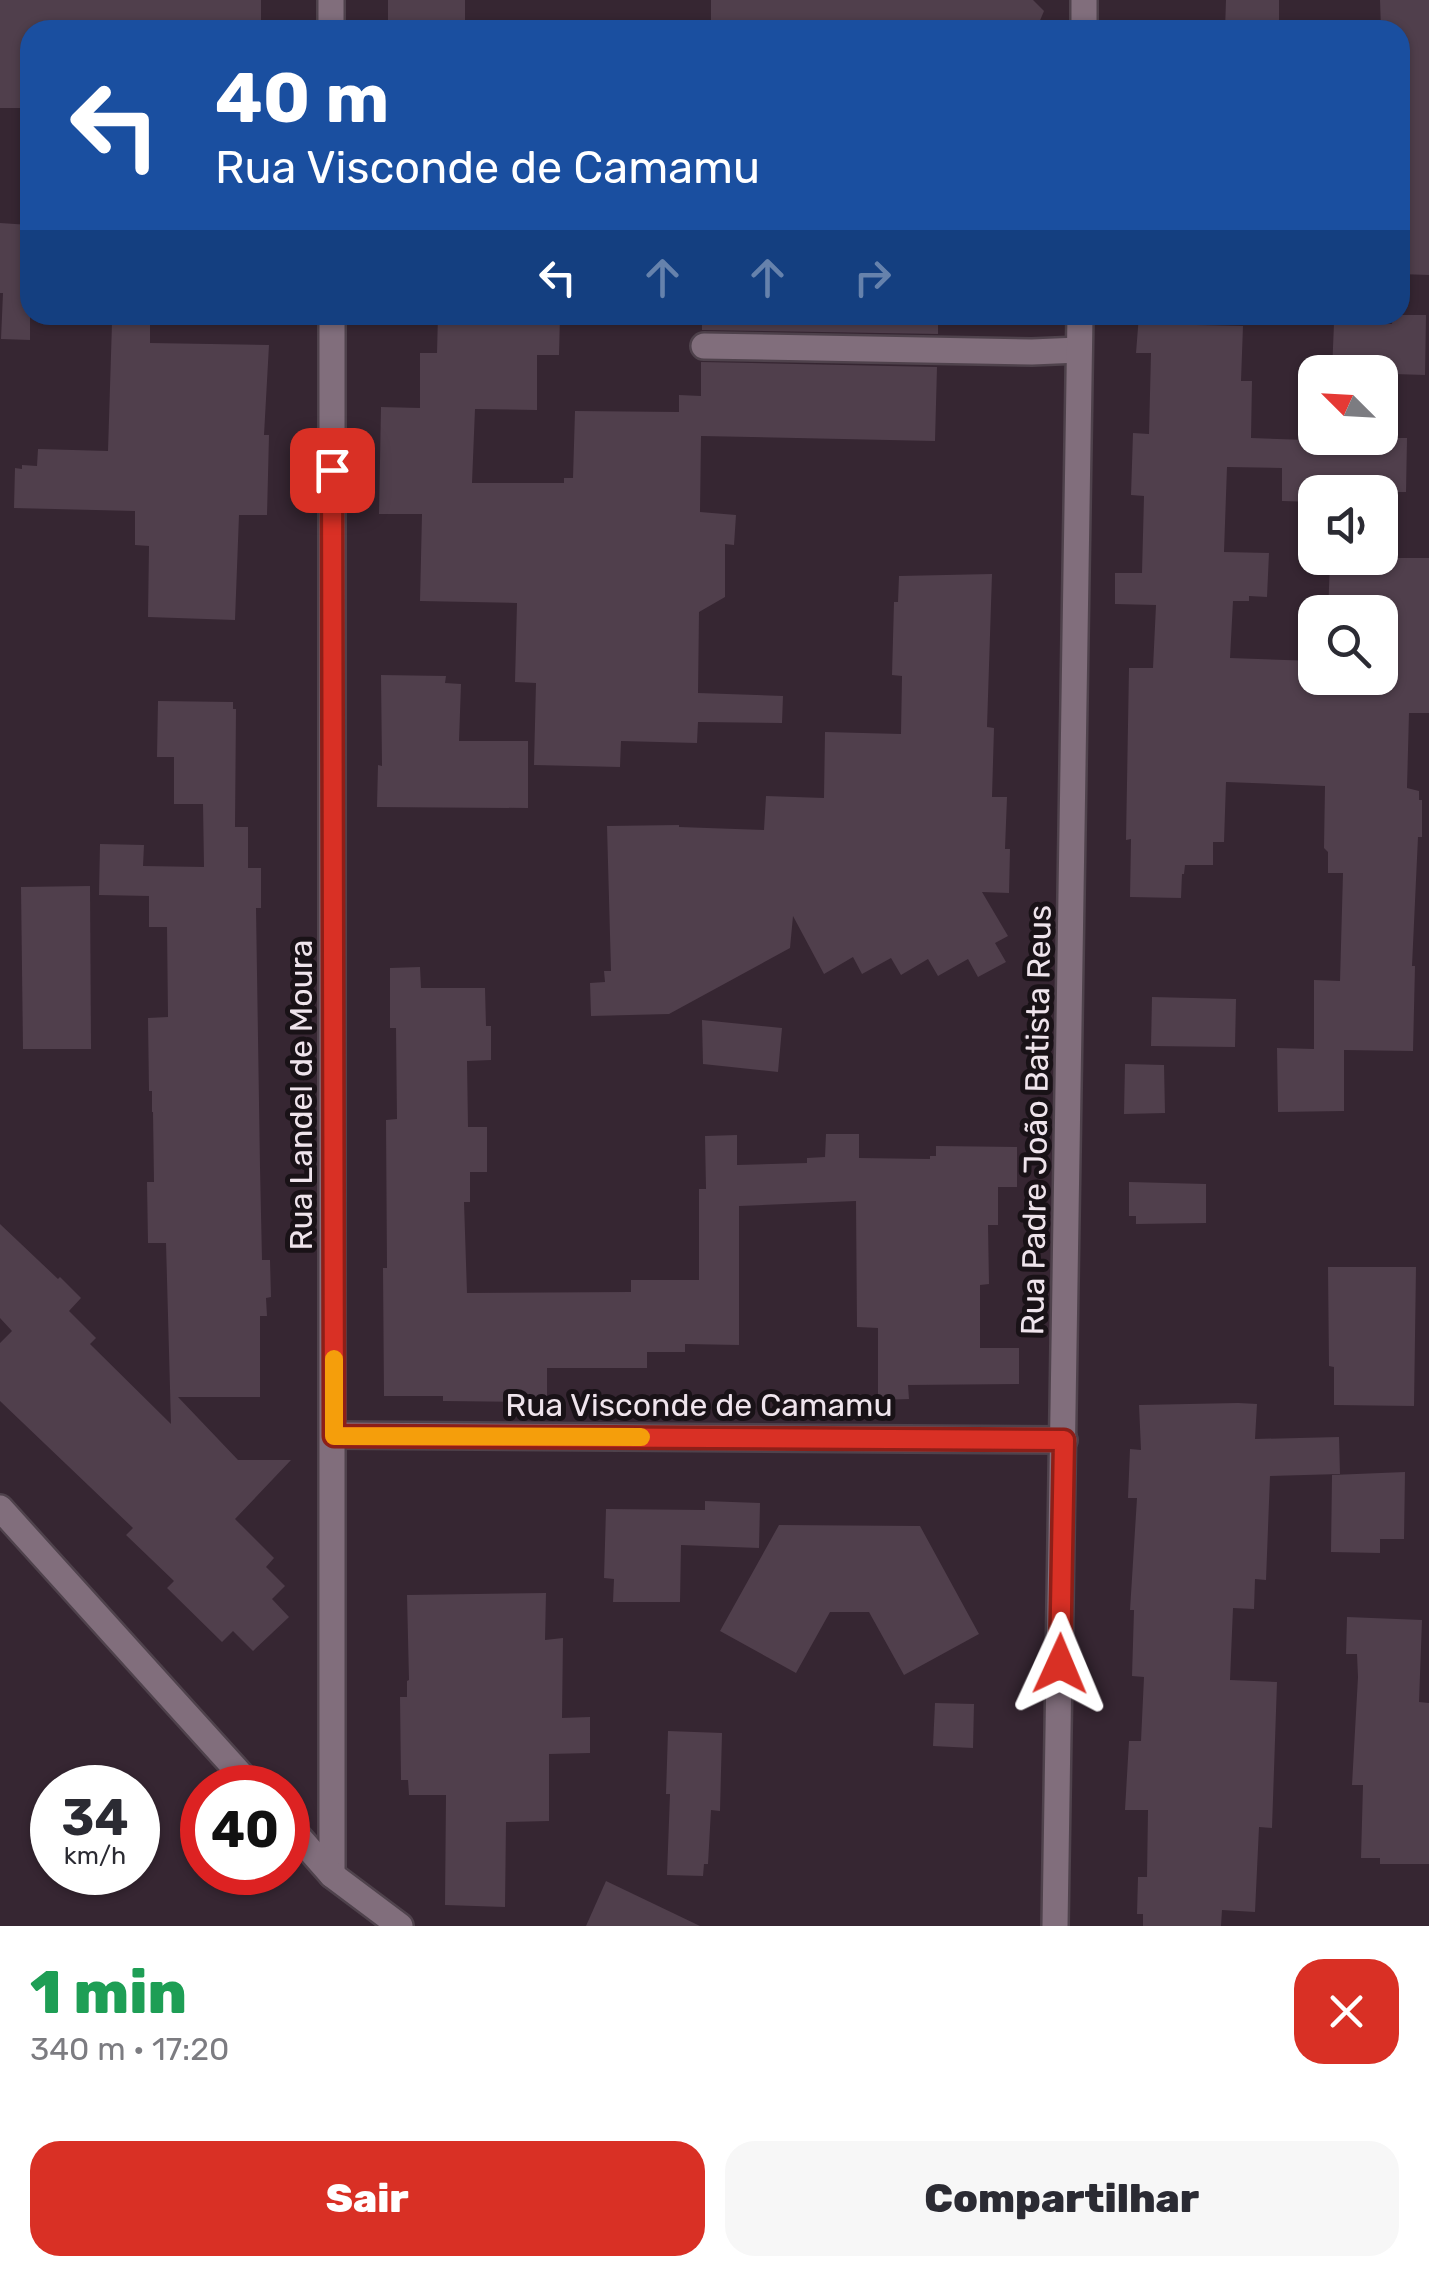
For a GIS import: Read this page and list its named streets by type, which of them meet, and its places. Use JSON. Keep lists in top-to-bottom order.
{
  "streets": {
    "street": ["Rua Landel de Moura", "Rua Padre João Batista Reus", "Rua Visconde de Camamu"]
  },
  "crossings": [
    ["Rua Landel de Moura", "Rua Visconde de Camamu"],
    ["Rua Padre João Batista Reus", "Rua Visconde de Camamu"]
  ],
  "north": "top left",
  "page": {
    "turn": ["40 m", "Rua Visconde de Camamu"],
    "speed": "34 km/h",
    "limit": "40",
    "heading": ["1 min", "340 m · 17:20"],
    "buttons": ["Sair", "Compartilhar"]
  }
}
